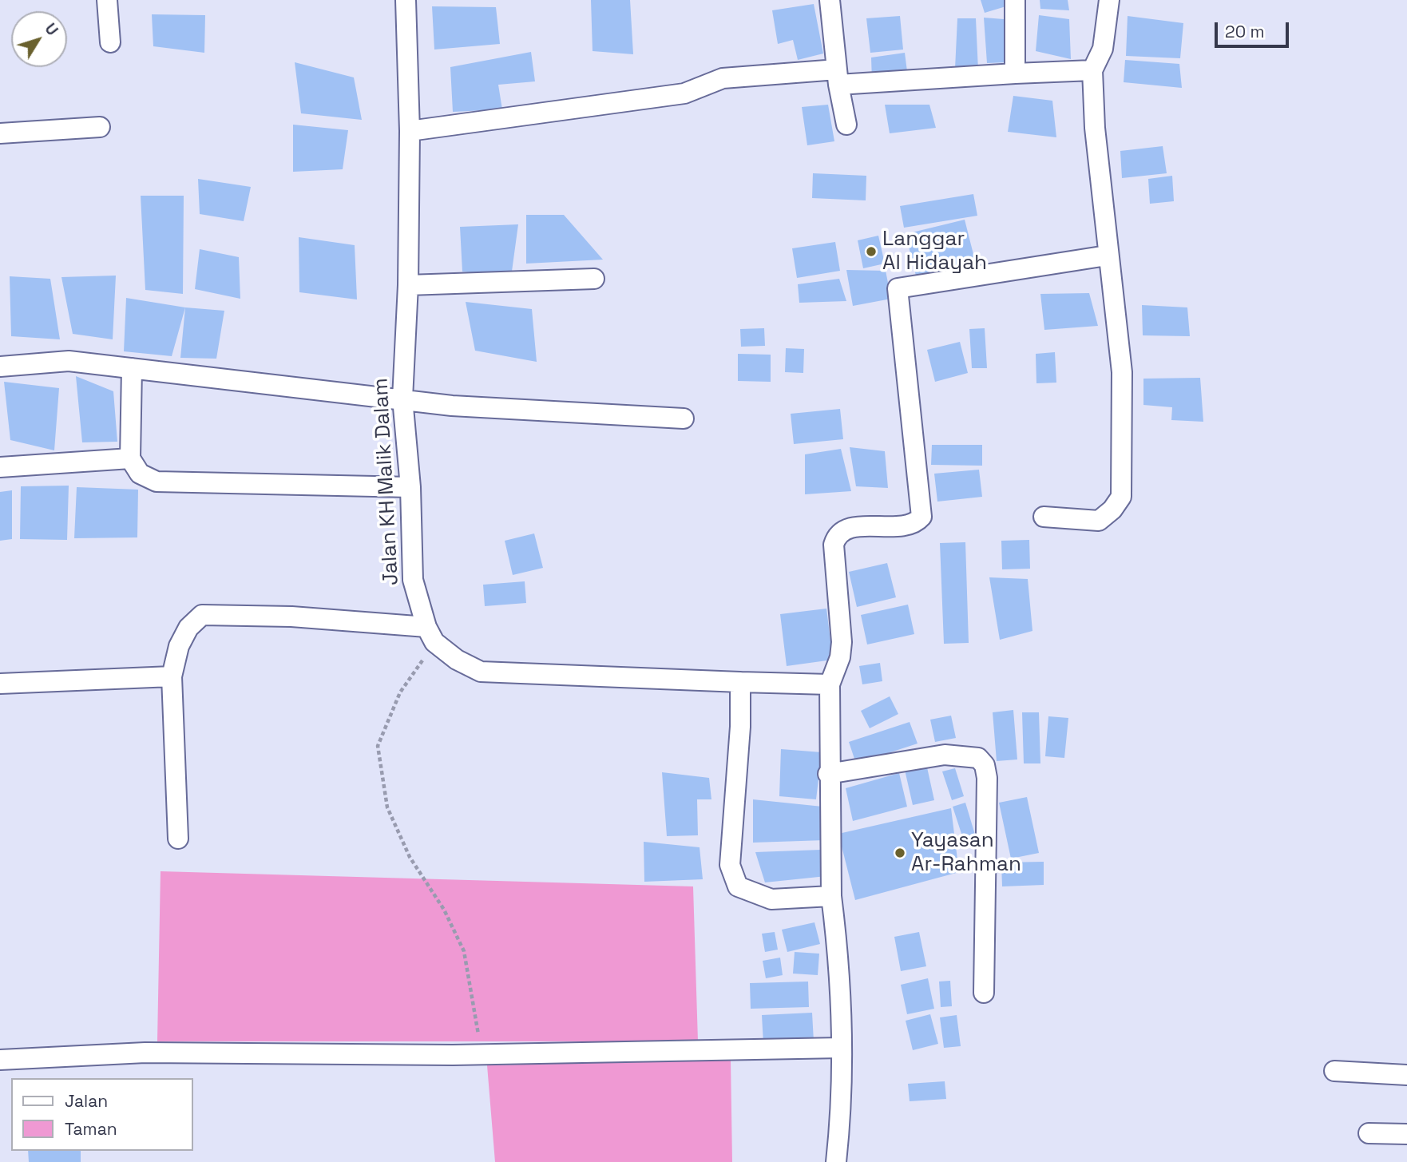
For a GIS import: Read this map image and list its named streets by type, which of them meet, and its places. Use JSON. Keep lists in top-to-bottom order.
{
  "streets": {
    "street": ["Jalan KH Malik Dalam"]
  },
  "places": ["Langgar Al Hidayah", "Yayasan Ar-Rahman"],
  "legend": ["Jalan", "Taman"],
  "scale_bar": "20 m",
  "north": "top right"
}
